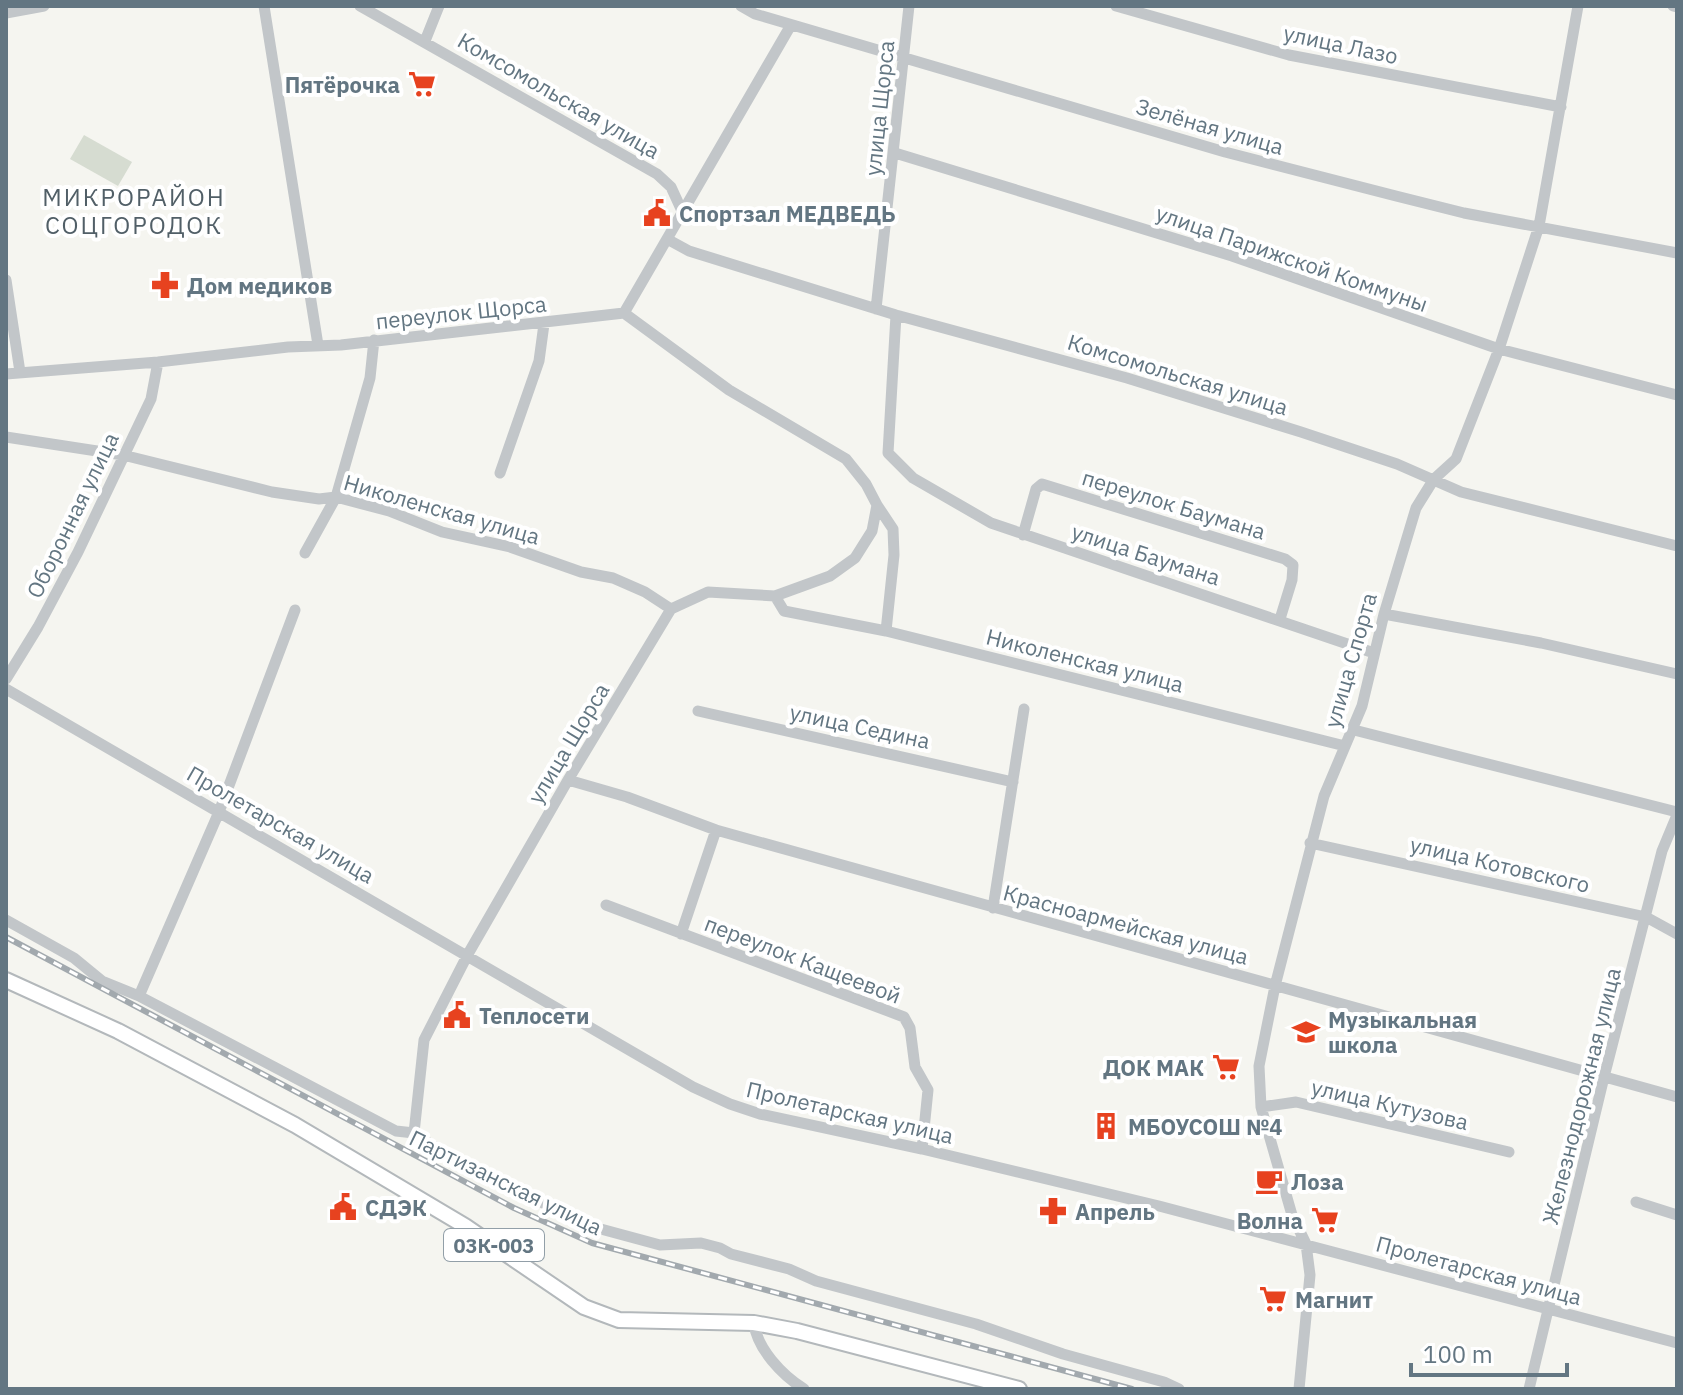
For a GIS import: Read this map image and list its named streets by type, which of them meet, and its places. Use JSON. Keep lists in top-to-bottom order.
{
  "streets": {
    "main road": ["03К-003"],
    "street": [
      "улица Лазо",
      "Комсомольская улица",
      "улица Щорса",
      "Зелёная улица",
      "улица Парижской Коммуны",
      "переулок Щорса",
      "переулок Баумана",
      "Николенская улица",
      "Оборонная улица",
      "улица Баумана",
      "улица Спорта",
      "улица Седина",
      "Пролетарская улица",
      "улица Котовского",
      "Красноармейская улица",
      "переулок Кащеевой",
      "Железнодорожная улица",
      "улица Кутузова",
      "Партизанская улица"
    ]
  },
  "crossings": [
    ["улица Лазо", "улица Спорта"],
    ["Комсомольская улица", "улица Щорса"],
    ["Комсомольская улица", "улица Баумана"],
    ["Комсомольская улица", "улица Спорта"],
    ["улица Щорса", "Зелёная улица"],
    ["улица Щорса", "улица Парижской Коммуны"],
    ["улица Щорса", "Николенская улица"],
    ["улица Щорса", "Пролетарская улица"],
    ["улица Щорса", "Красноармейская улица"],
    ["улица Щорса", "Партизанская улица"],
    ["Зелёная улица", "улица Спорта"],
    ["улица Парижской Коммуны", "улица Спорта"],
    ["переулок Щорса", "Оборонная улица"],
    ["переулок Баумана", "улица Баумана"],
    ["Николенская улица", "Оборонная улица"],
    ["Николенская улица", "улица Спорта"],
    ["улица Баумана", "улица Спорта"],
    ["улица Спорта", "Пролетарская улица"],
    ["улица Спорта", "улица Котовского"],
    ["улица Спорта", "Красноармейская улица"],
    ["улица Спорта", "улица Кутузова"],
    ["Пролетарская улица", "переулок Кащеевой"],
    ["Пролетарская улица", "Железнодорожная улица"],
    ["улица Котовского", "Железнодорожная улица"],
    ["Красноармейская улица", "Железнодорожная улица"]
  ],
  "districts": ["МИКРОРАЙОН СОЦГОРОДОК"],
  "places": {
    "supermarket": [
      "Пятёрочка",
      "ДОК МАК",
      "Волна",
      "Магнит"
    ],
    "public building": ["Спортзал МЕДВЕДЬ", "Теплосети", "СДЭК"],
    "pharmacy": ["Дом медиков", "Апрель"],
    "school or university": ["Музыкальная школа"],
    "building": ["МБОУСОШ №4"],
    "cafe": ["Лоза"]
  },
  "scale_bar": "100 m"
}
